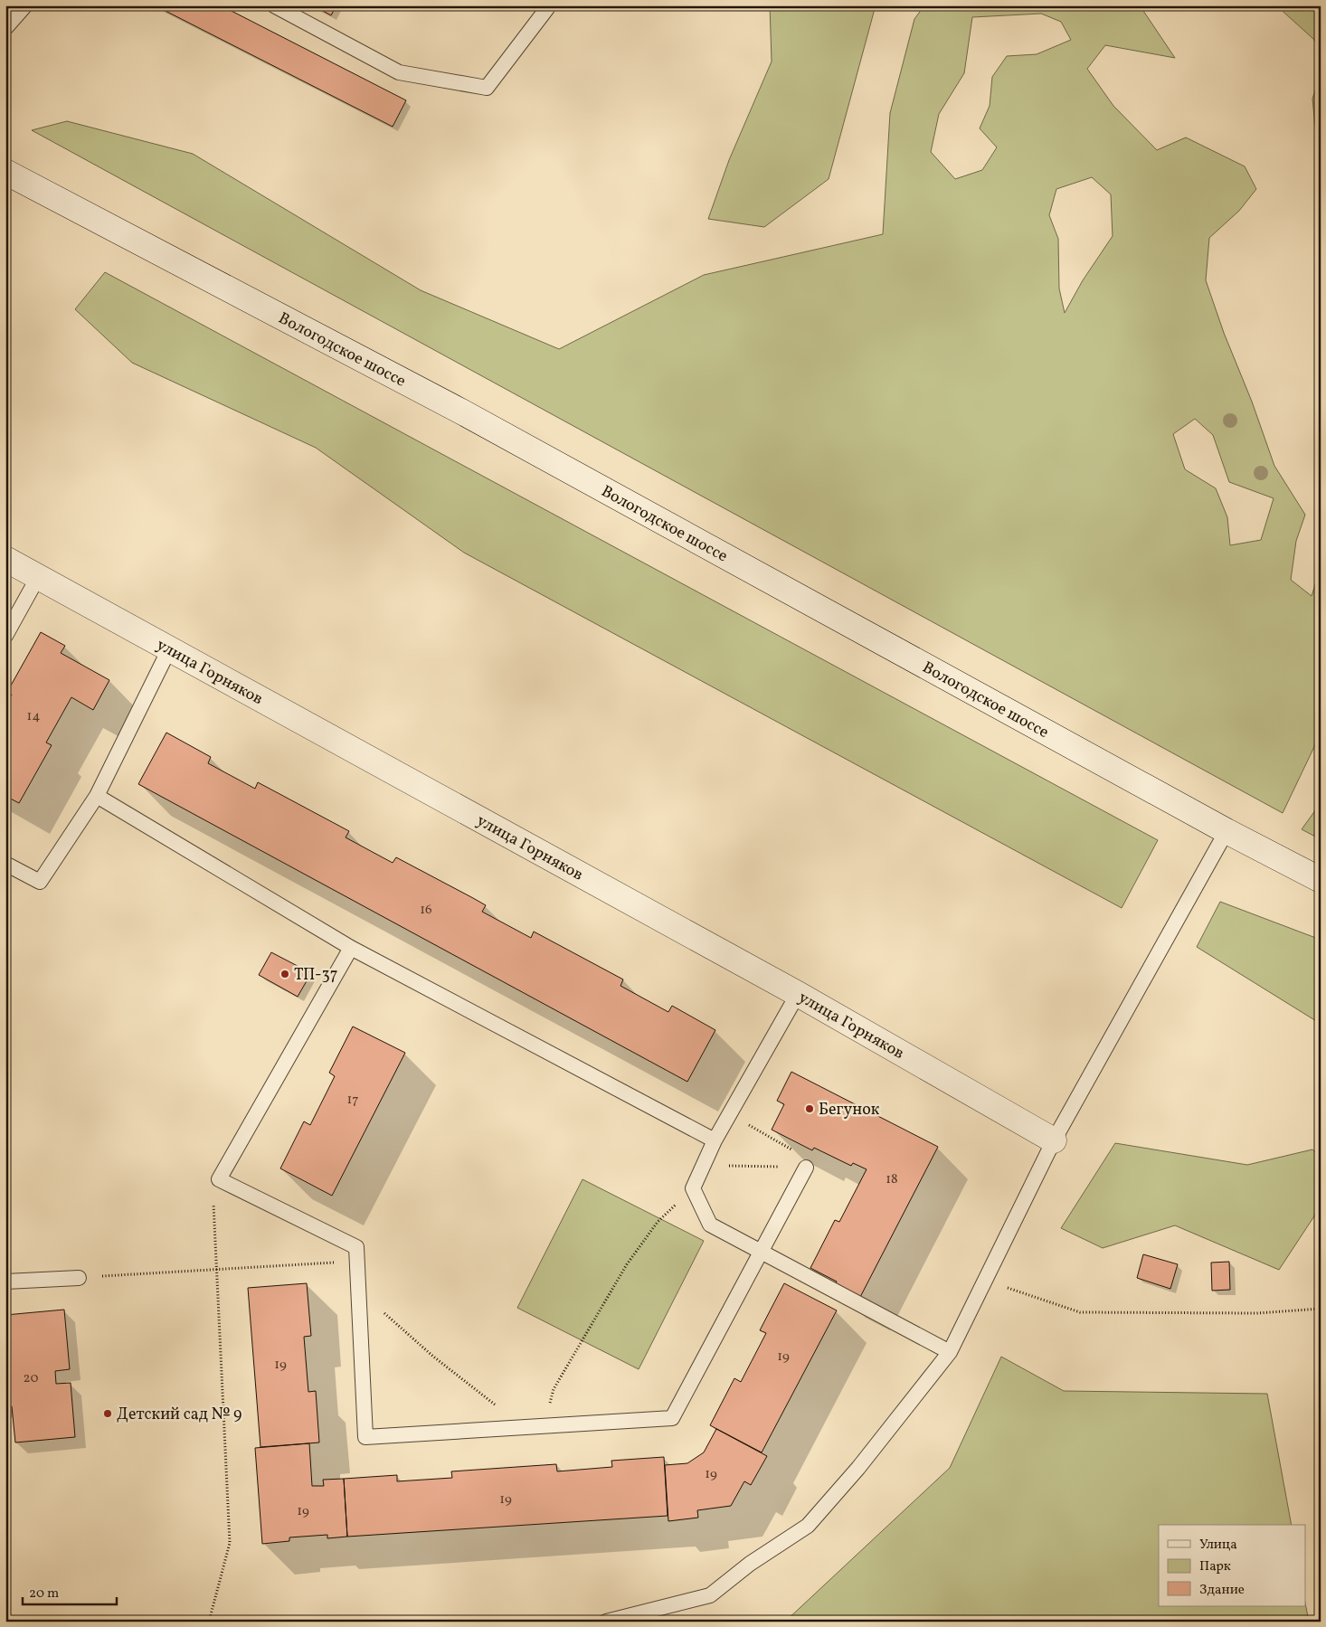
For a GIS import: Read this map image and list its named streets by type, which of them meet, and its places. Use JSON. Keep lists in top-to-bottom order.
{
  "streets": {
    "main road": ["Вологодское шоссе", "улица Горняков"]
  },
  "places": ["ТП-37", "Бегунок", "Детский сад № 9"],
  "house_numbers": [
    "14",
    "16",
    "17",
    "18",
    "19",
    "19",
    "20",
    "19",
    "19",
    "19"
  ],
  "legend": ["Улица", "Парк", "Здание"],
  "scale_bar": "20 m"
}
